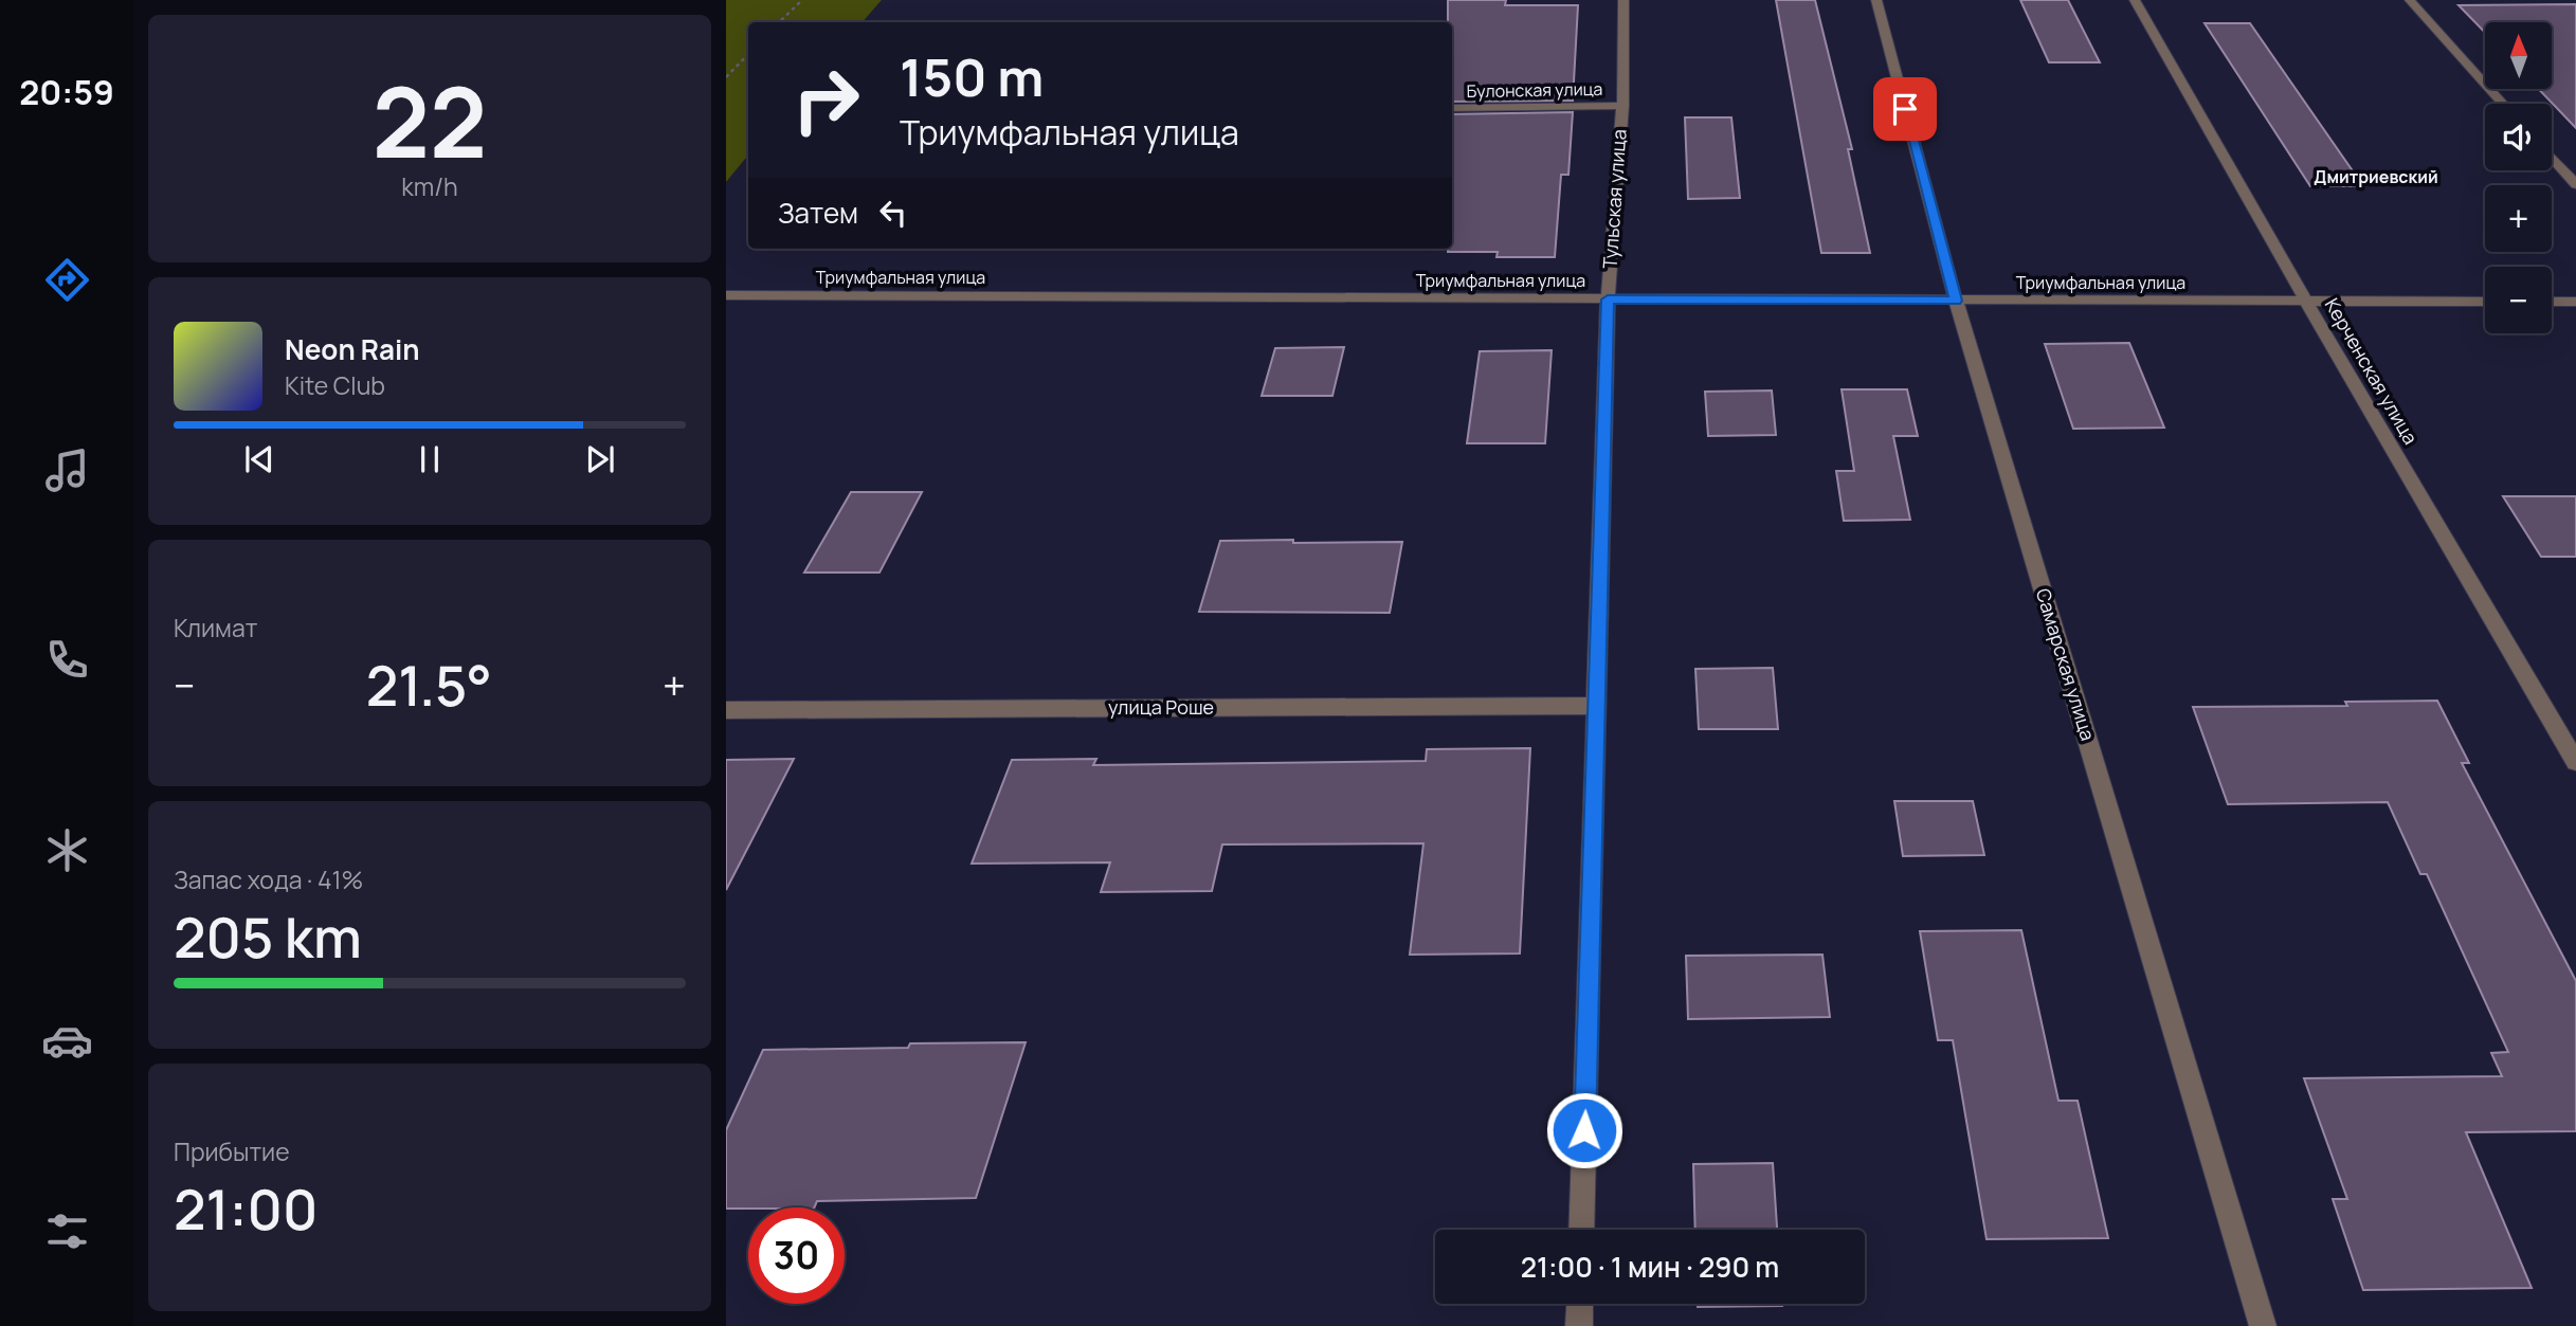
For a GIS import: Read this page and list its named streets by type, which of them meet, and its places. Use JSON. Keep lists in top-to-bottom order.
{
  "streets": {
    "street": [
      "Булонская улица",
      "Тульская улица",
      "Триумфальная улица",
      "Керченская улица",
      "Самарская улица",
      "улица Роше"
    ]
  },
  "crossings": [
    ["Булонская улица", "Тульская улица"],
    ["Тульская улица", "Триумфальная улица"],
    ["Тульская улица", "улица Роше"],
    ["Триумфальная улица", "Керченская улица"],
    ["Триумфальная улица", "Самарская улица"]
  ],
  "districts": ["Дмитриевский"],
  "north": "top",
  "page": {
    "tabs": "20:59",
    "tile": [
      ["22", "km/h"],
      "Климат",
      ["Запас хода · 41%", "205 km"],
      ["Прибытие", "21:00"]
    ],
    "map_buttons": ["+", "−"],
    "turn": ["150 m", "Триумфальная улица"],
    "then": "Затем",
    "song": ["Neon Rain", "Kite Club"],
    "heat": ["−", "21.5°", "+"],
    "limit": "30",
    "trip": "21:00 · 1 мин · 290 m"
  }
}
